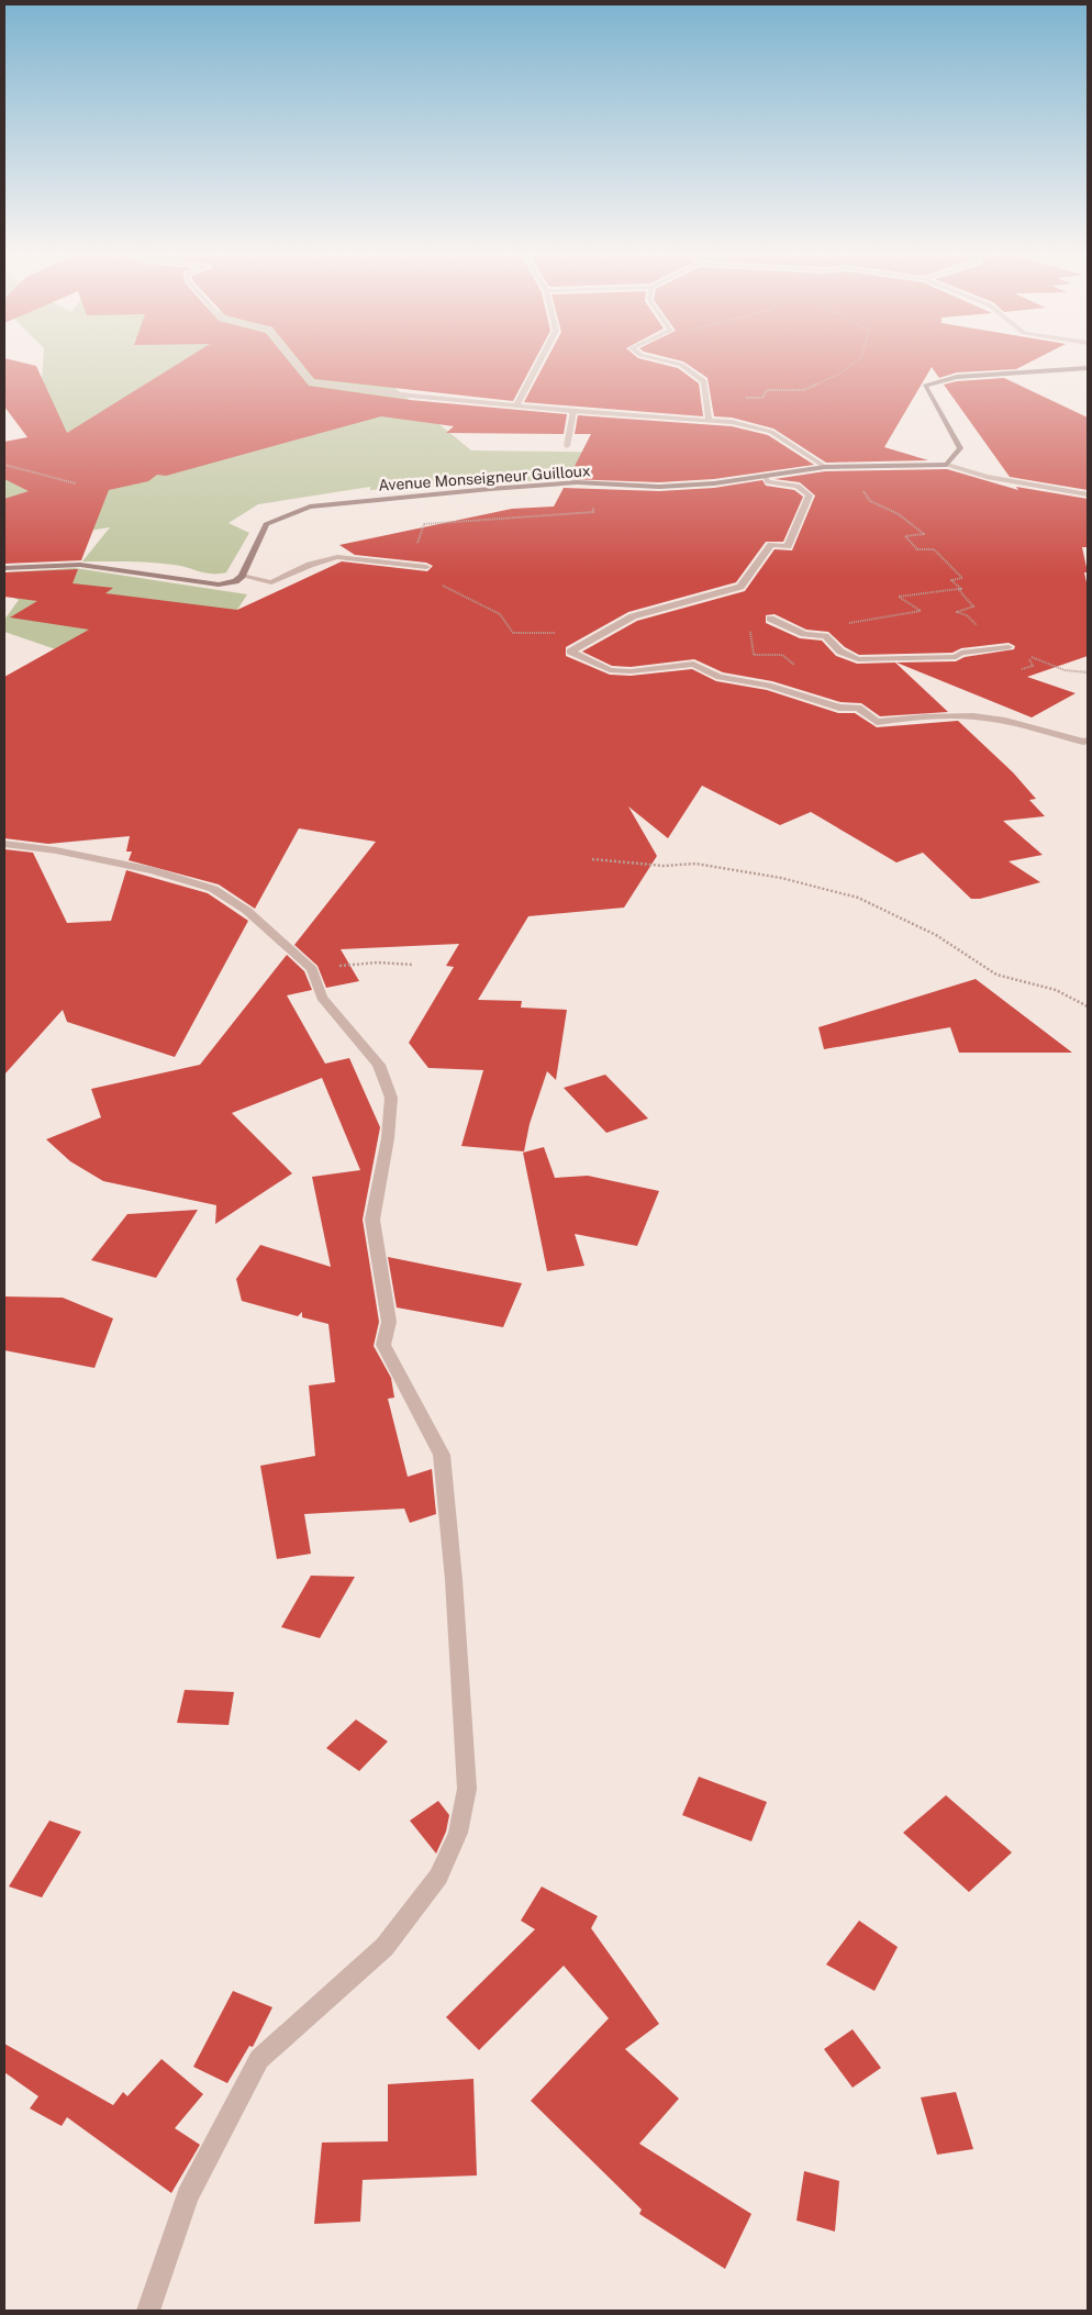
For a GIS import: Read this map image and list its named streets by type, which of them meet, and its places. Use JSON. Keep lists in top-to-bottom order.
{
  "streets": {
    "street": ["Avenue Monseigneur Guilloux"]
  }
}
